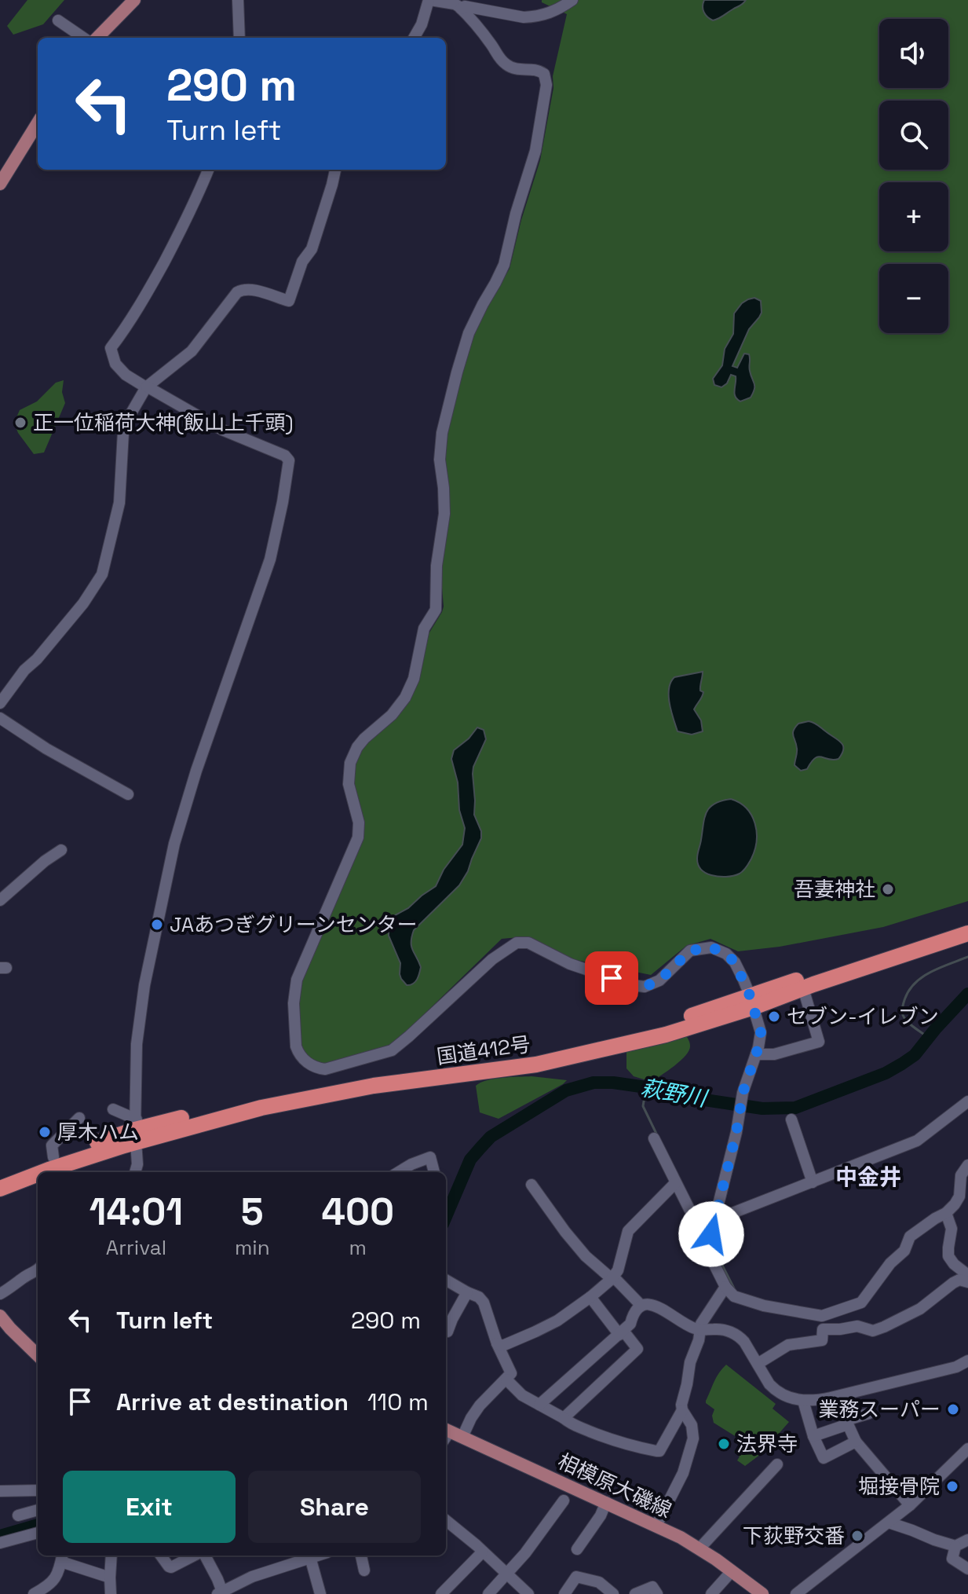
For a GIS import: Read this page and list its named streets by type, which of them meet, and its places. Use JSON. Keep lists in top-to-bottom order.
{
  "streets": {
    "highway": ["国道412号"],
    "main road": ["相模原大磯線"]
  },
  "districts": ["中金井"],
  "water": ["萩野川"],
  "places": [
    "正一位稲荷大神(飯山上千頭)",
    "吾妻神社",
    "JAあつぎグリーンセンター",
    "セブン-イレブン",
    "厚木ハム",
    "業務スーパー",
    "法界寺",
    "堀接骨院",
    "下荻野交番"
  ],
  "page": {
    "map_buttons": ["+", "−"],
    "turn": ["290 m", "Turn left"],
    "eta": [
      "14:01",
      "Arrival",
      "5",
      "min",
      "400",
      "m"
    ],
    "list": [
      {
        "name": "Turn left",
        "value": "290 m"
      },
      {
        "name": "Arrive at destination",
        "value": "110 m"
      }
    ],
    "buttons": ["Exit", "Share"]
  }
}
